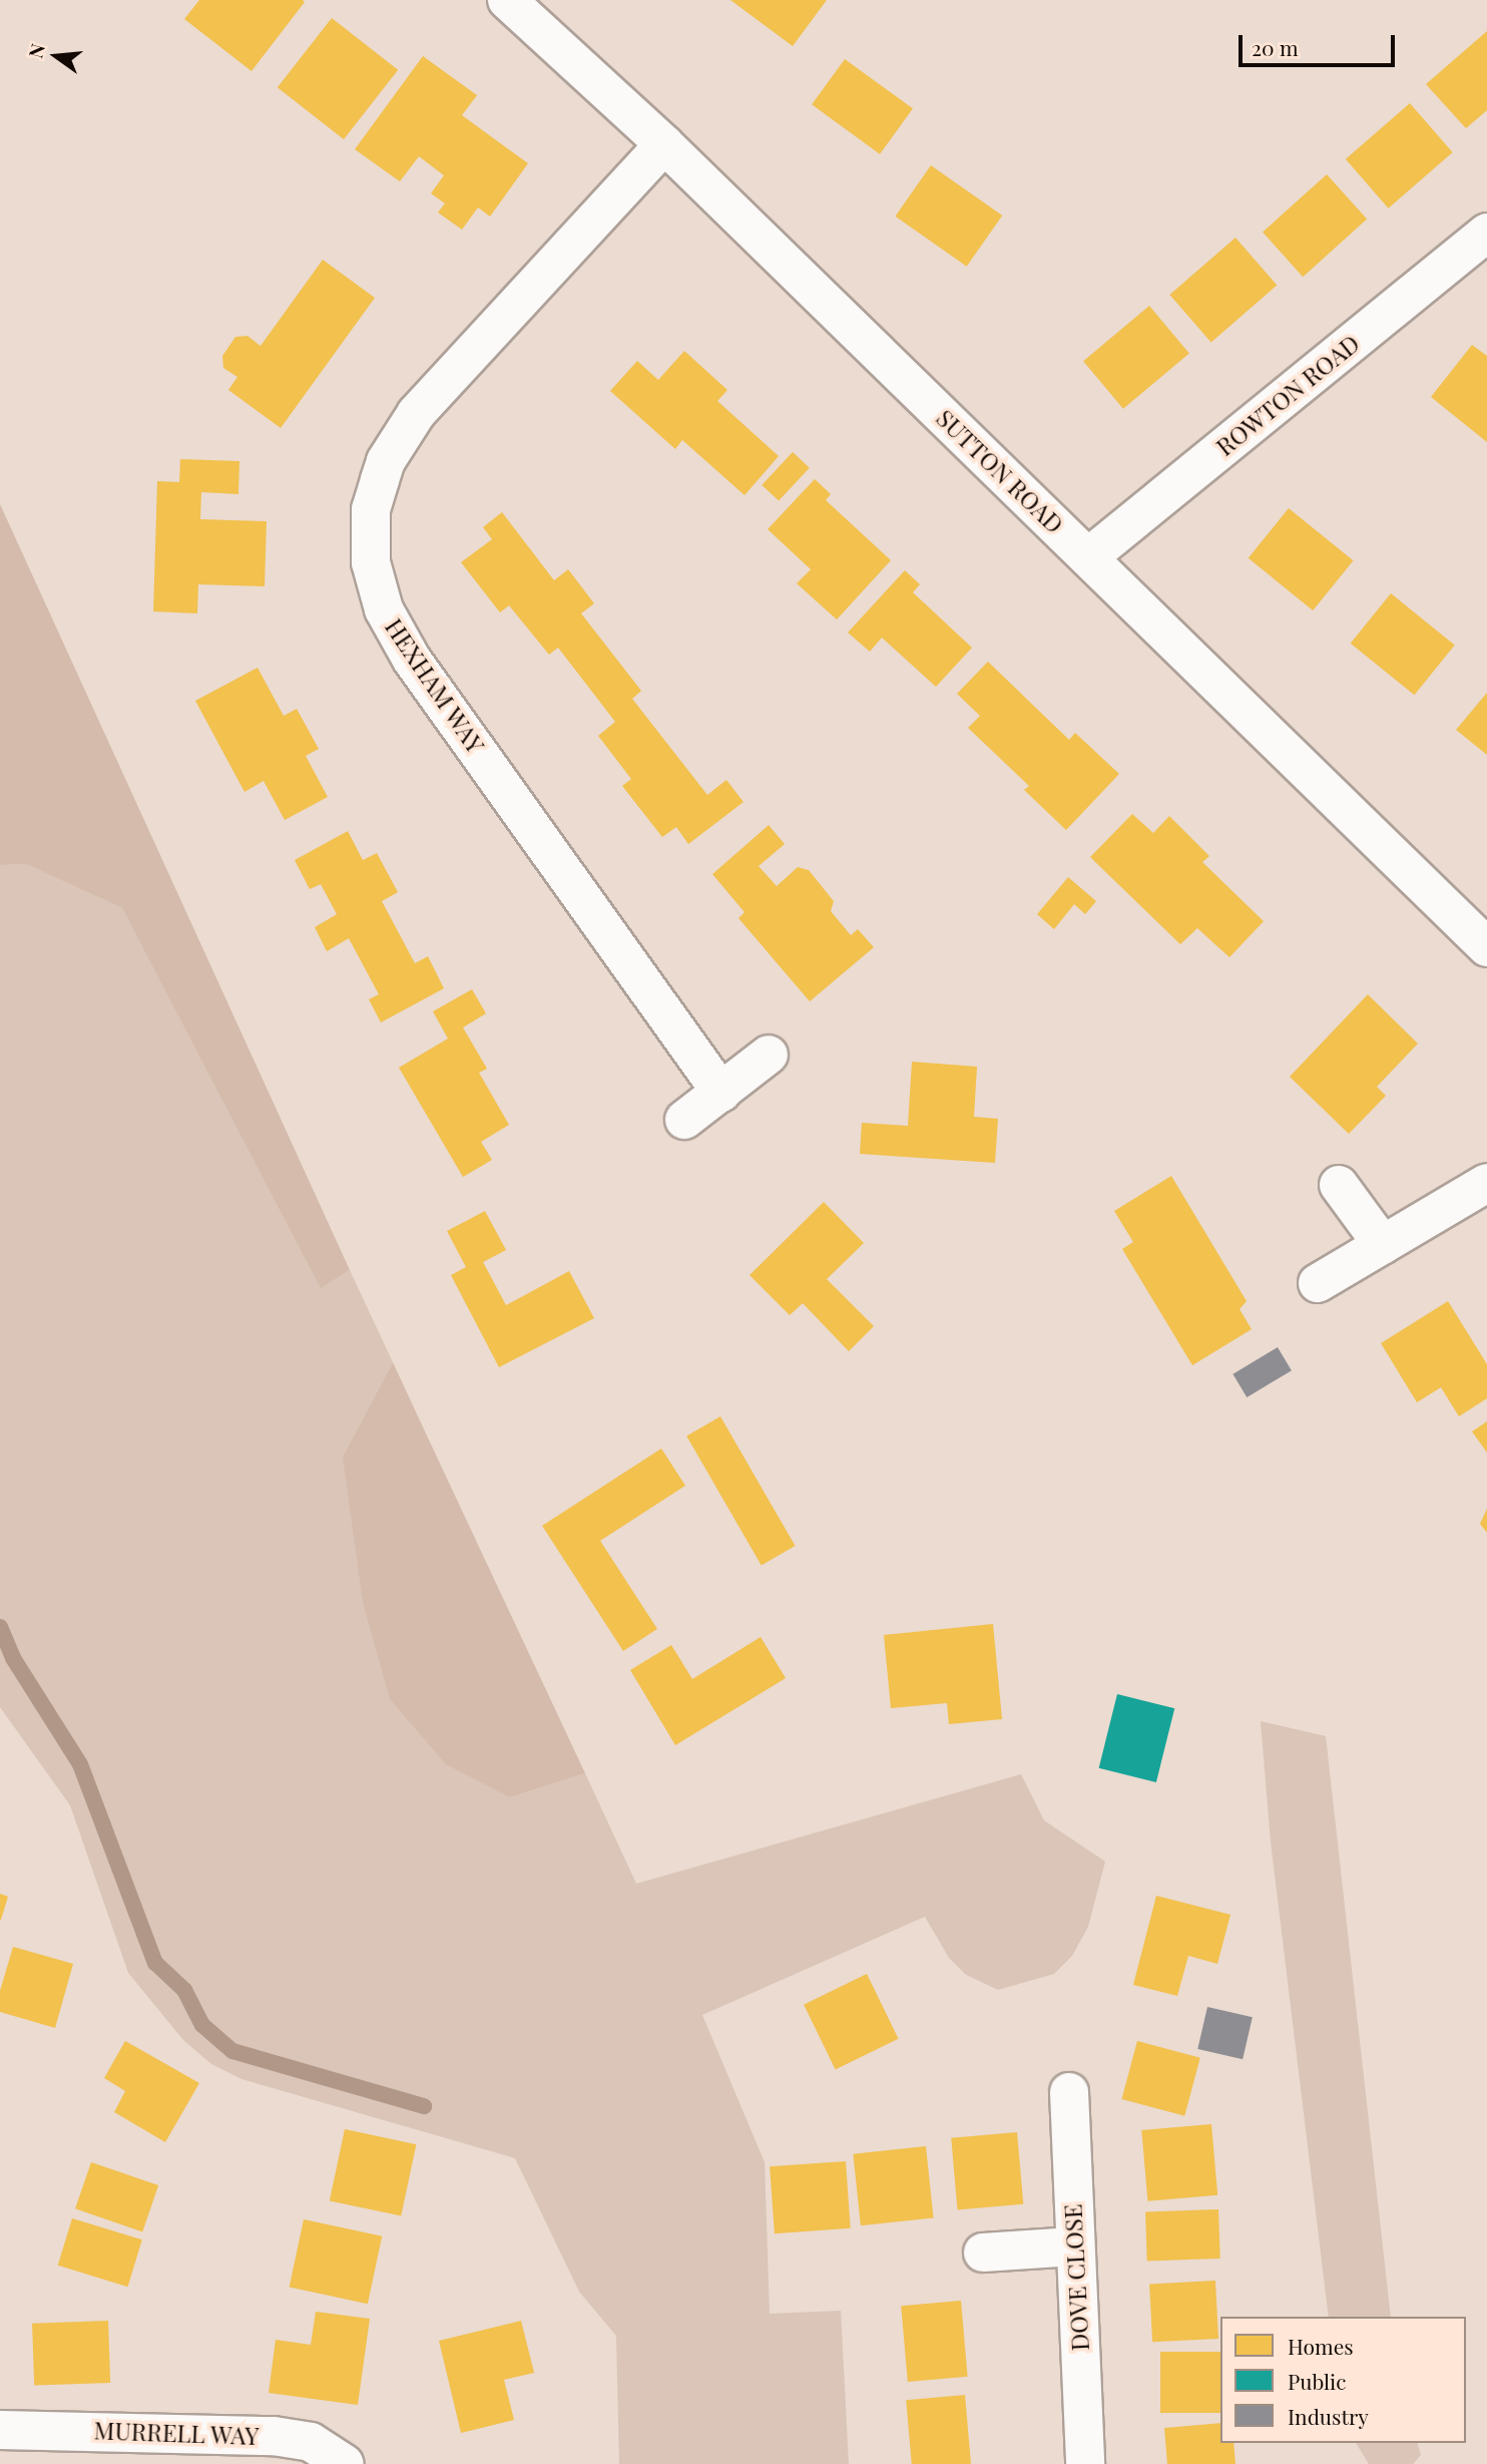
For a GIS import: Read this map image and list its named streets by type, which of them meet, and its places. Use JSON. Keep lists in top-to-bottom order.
{
  "streets": {
    "street": [
      "ROWTON ROAD",
      "SUTTON ROAD",
      "HEXHAM WAY",
      "DOVE CLOSE",
      "MURRELL WAY"
    ]
  },
  "crossings": [
    ["ROWTON ROAD", "SUTTON ROAD"],
    ["SUTTON ROAD", "HEXHAM WAY"]
  ],
  "legend": ["Homes", "Public", "Industry"],
  "scale_bar": "20 m",
  "north": "left"
}
